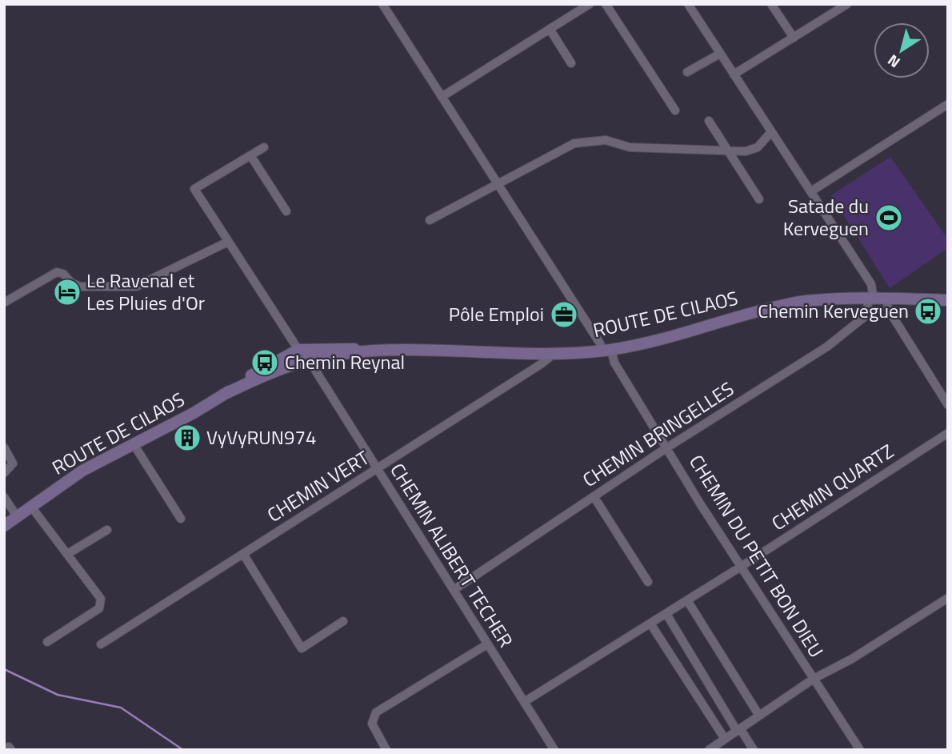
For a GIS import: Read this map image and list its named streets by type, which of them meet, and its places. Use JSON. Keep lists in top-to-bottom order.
{
  "streets": {
    "main road": ["ROUTE DE CILAOS"],
    "street": [
      "CHEMIN BRINGELLES",
      "CHEMIN VERT",
      "CHEMIN QUARTZ",
      "CHEMIN ALIBERT TECHER",
      "CHEMIN DU PETIT BON DIEU"
    ]
  },
  "crossings": [
    ["ROUTE DE CILAOS", "CHEMIN BRINGELLES"],
    ["ROUTE DE CILAOS", "CHEMIN VERT"],
    ["ROUTE DE CILAOS", "CHEMIN ALIBERT TECHER"],
    ["ROUTE DE CILAOS", "CHEMIN DU PETIT BON DIEU"],
    ["CHEMIN BRINGELLES", "CHEMIN ALIBERT TECHER"],
    ["CHEMIN BRINGELLES", "CHEMIN DU PETIT BON DIEU"],
    ["CHEMIN VERT", "CHEMIN ALIBERT TECHER"],
    ["CHEMIN QUARTZ", "CHEMIN ALIBERT TECHER"],
    ["CHEMIN QUARTZ", "CHEMIN DU PETIT BON DIEU"]
  ],
  "places": {
    "sports": ["Satade du Kerveguen"],
    "hotel": ["Le Ravenal et Les Pluies d'Or"],
    "bus stop": ["Chemin Kerveguen", "Chemin Reynal"],
    "office": ["Pôle Emploi"],
    "building": ["VyVyRUN974"]
  },
  "north": "bottom left"
}
